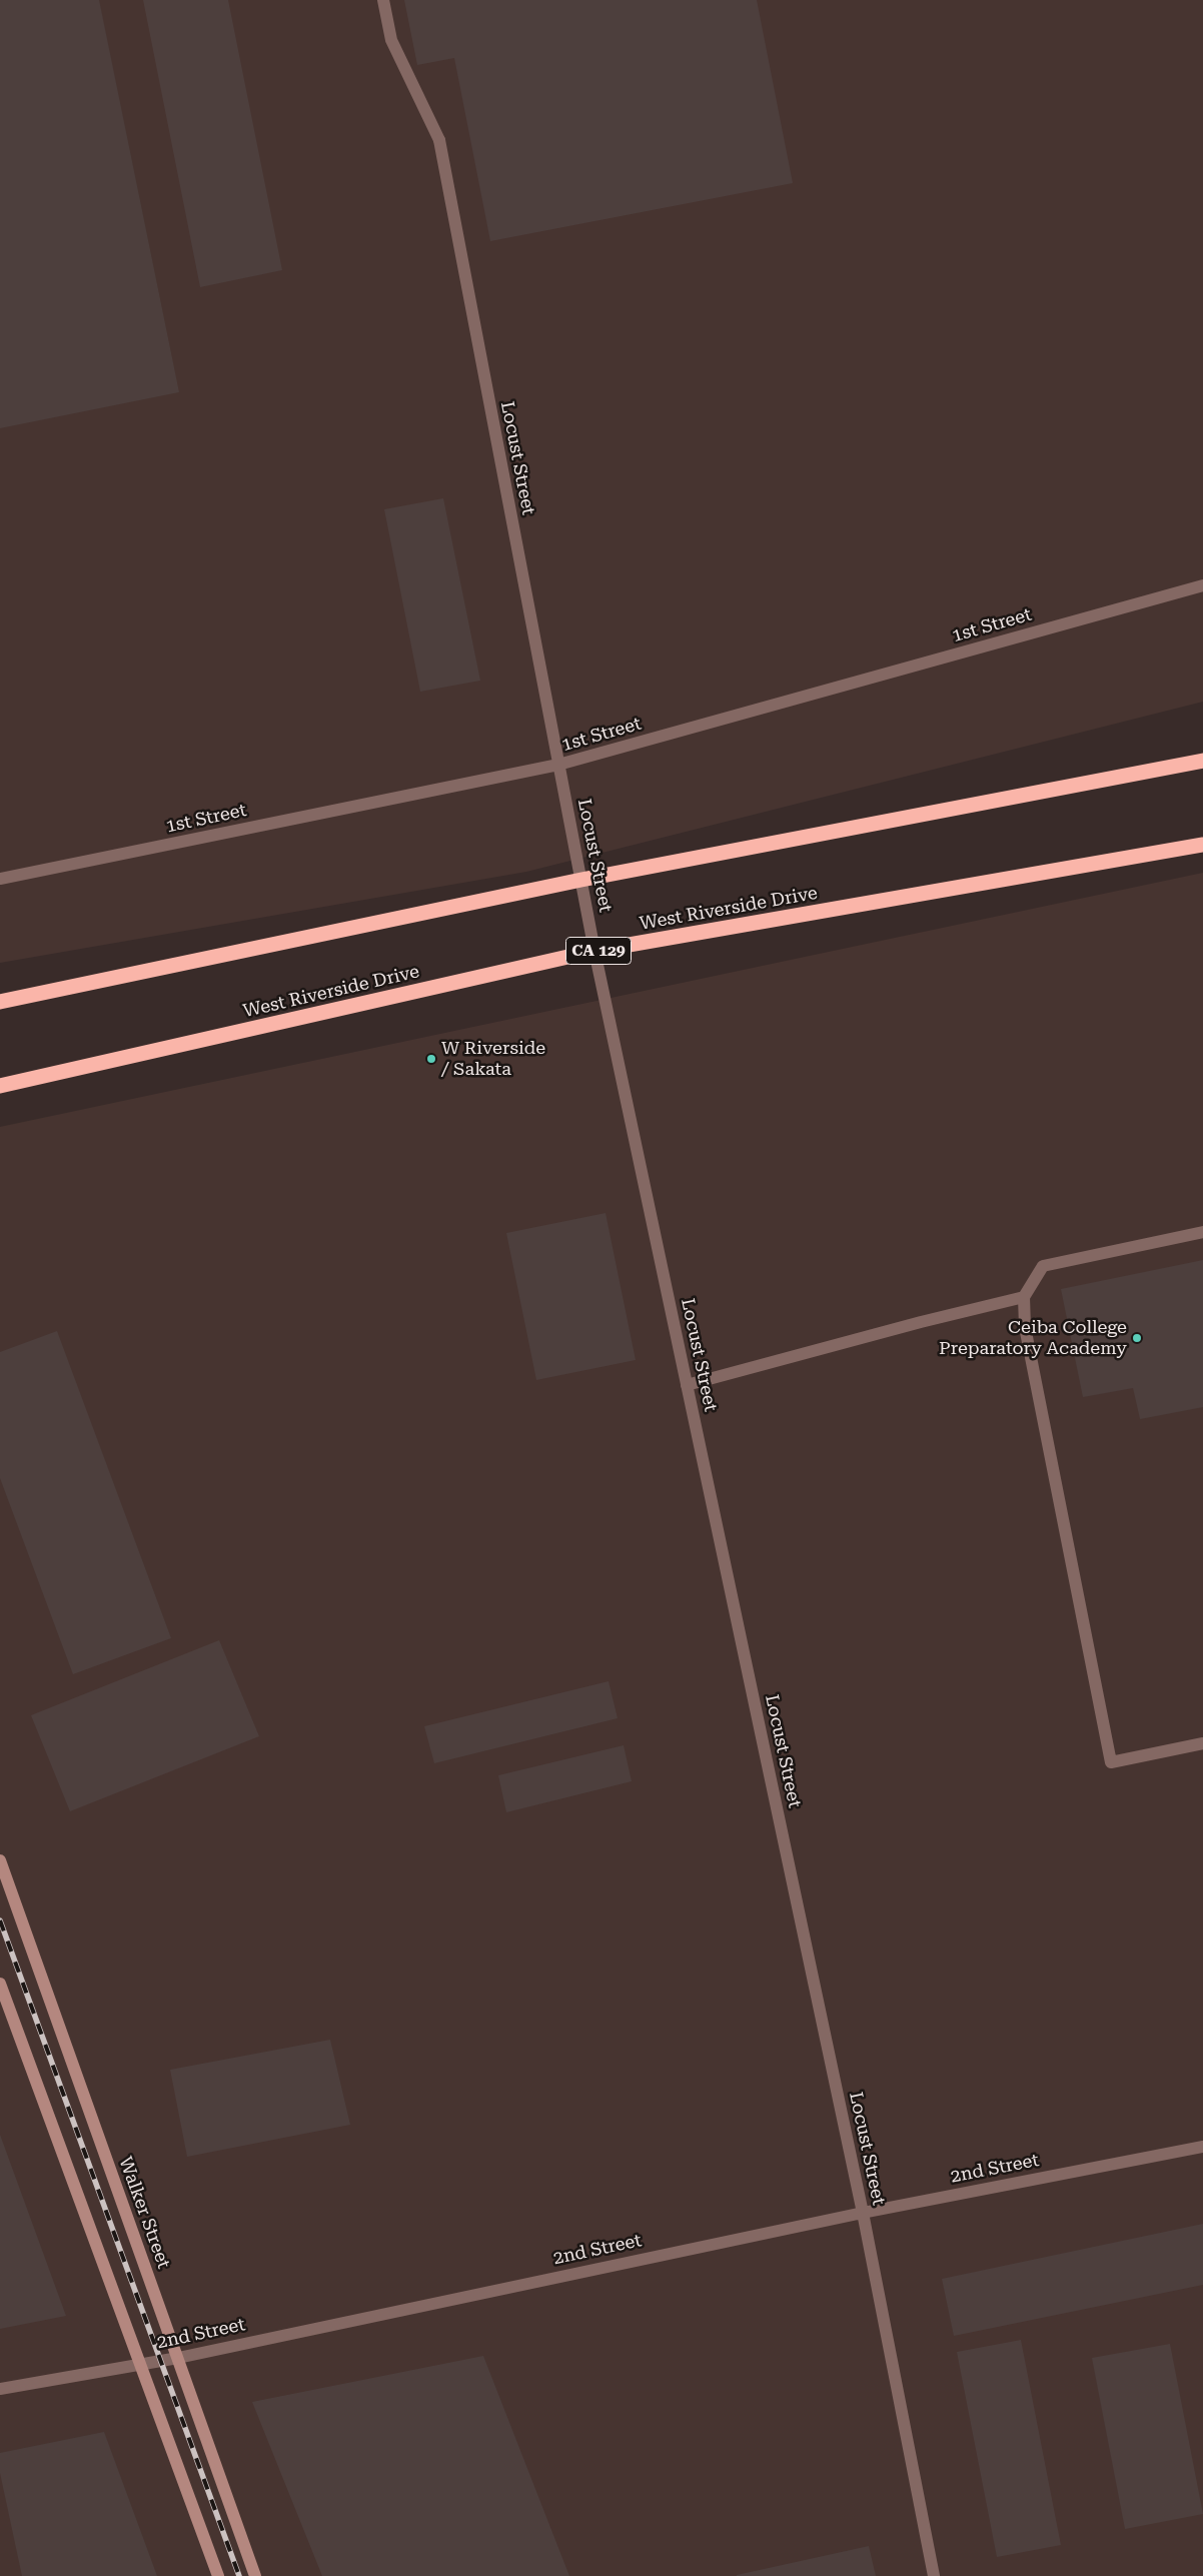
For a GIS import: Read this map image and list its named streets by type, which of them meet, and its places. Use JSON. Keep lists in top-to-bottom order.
{
  "streets": {
    "highway": ["West Riverside Drive", "CA 129"],
    "main road": ["Walker Street"],
    "street": ["Locust Street", "1st Street", "2nd Street"]
  },
  "crossings": [
    ["Locust Street", "1st Street"],
    ["Locust Street", "West Riverside Drive"],
    ["Locust Street", "2nd Street"],
    ["2nd Street", "Walker Street"]
  ],
  "places": ["W Riverside / Sakata", "Ceiba College Preparatory Academy"]
}
